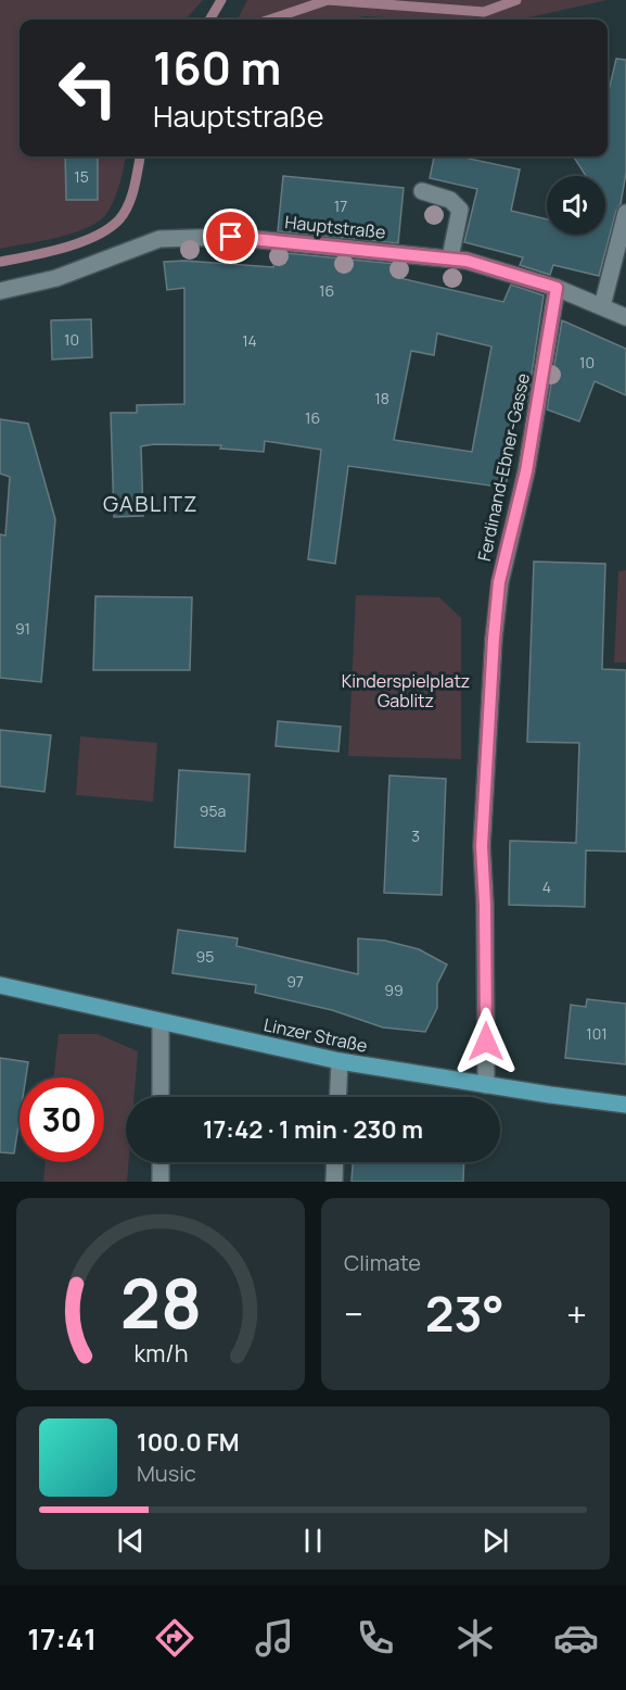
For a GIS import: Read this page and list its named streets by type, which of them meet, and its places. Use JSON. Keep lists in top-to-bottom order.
{
  "streets": {
    "main road": ["Linzer Straße"],
    "street": ["Hauptstraße", "Ferdinand-Ebner-Gasse"]
  },
  "crossings": [
    ["Hauptstraße", "Ferdinand-Ebner-Gasse"],
    ["Ferdinand-Ebner-Gasse", "Linzer Straße"]
  ],
  "districts": ["GABLITZ"],
  "parks": ["Kinderspielplatz Gablitz"],
  "house_numbers": [
    "15",
    "17",
    "16",
    "10",
    "14",
    "10",
    "18",
    "16",
    "91",
    "95a",
    "3",
    "4",
    "95",
    "97",
    "99",
    "101"
  ],
  "page": {
    "turn": ["160 m", "Hauptstraße"],
    "limit": "30",
    "trip": "17:42 · 1 min · 230 m",
    "tile": "Climate",
    "heat": ["−", "23°", "+"],
    "song": ["100.0 FM", "Music"],
    "tabs": "17:41",
    "gauge": ["28", "km/h"]
  }
}
